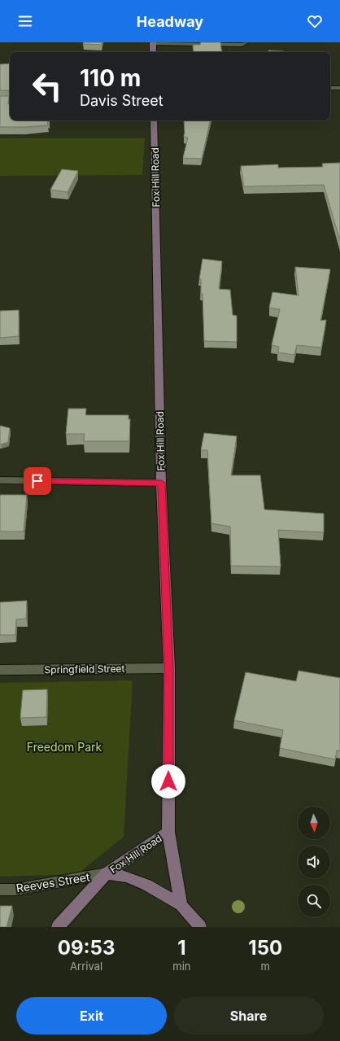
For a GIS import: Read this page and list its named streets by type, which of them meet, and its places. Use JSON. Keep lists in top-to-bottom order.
{
  "streets": {
    "main road": ["Fox Hill Road"],
    "street": ["Springfield Street", "Reeves Street"]
  },
  "crossings": [
    ["Fox Hill Road", "Springfield Street"],
    ["Fox Hill Road", "Reeves Street"]
  ],
  "parks": ["Freedom Park"],
  "north": "bottom",
  "page": {
    "header": "Headway",
    "turn": ["110 m", "Davis Street"],
    "eta": [
      "09:53",
      "Arrival",
      "1",
      "min",
      "150",
      "m"
    ],
    "buttons": ["Exit", "Share"]
  }
}
